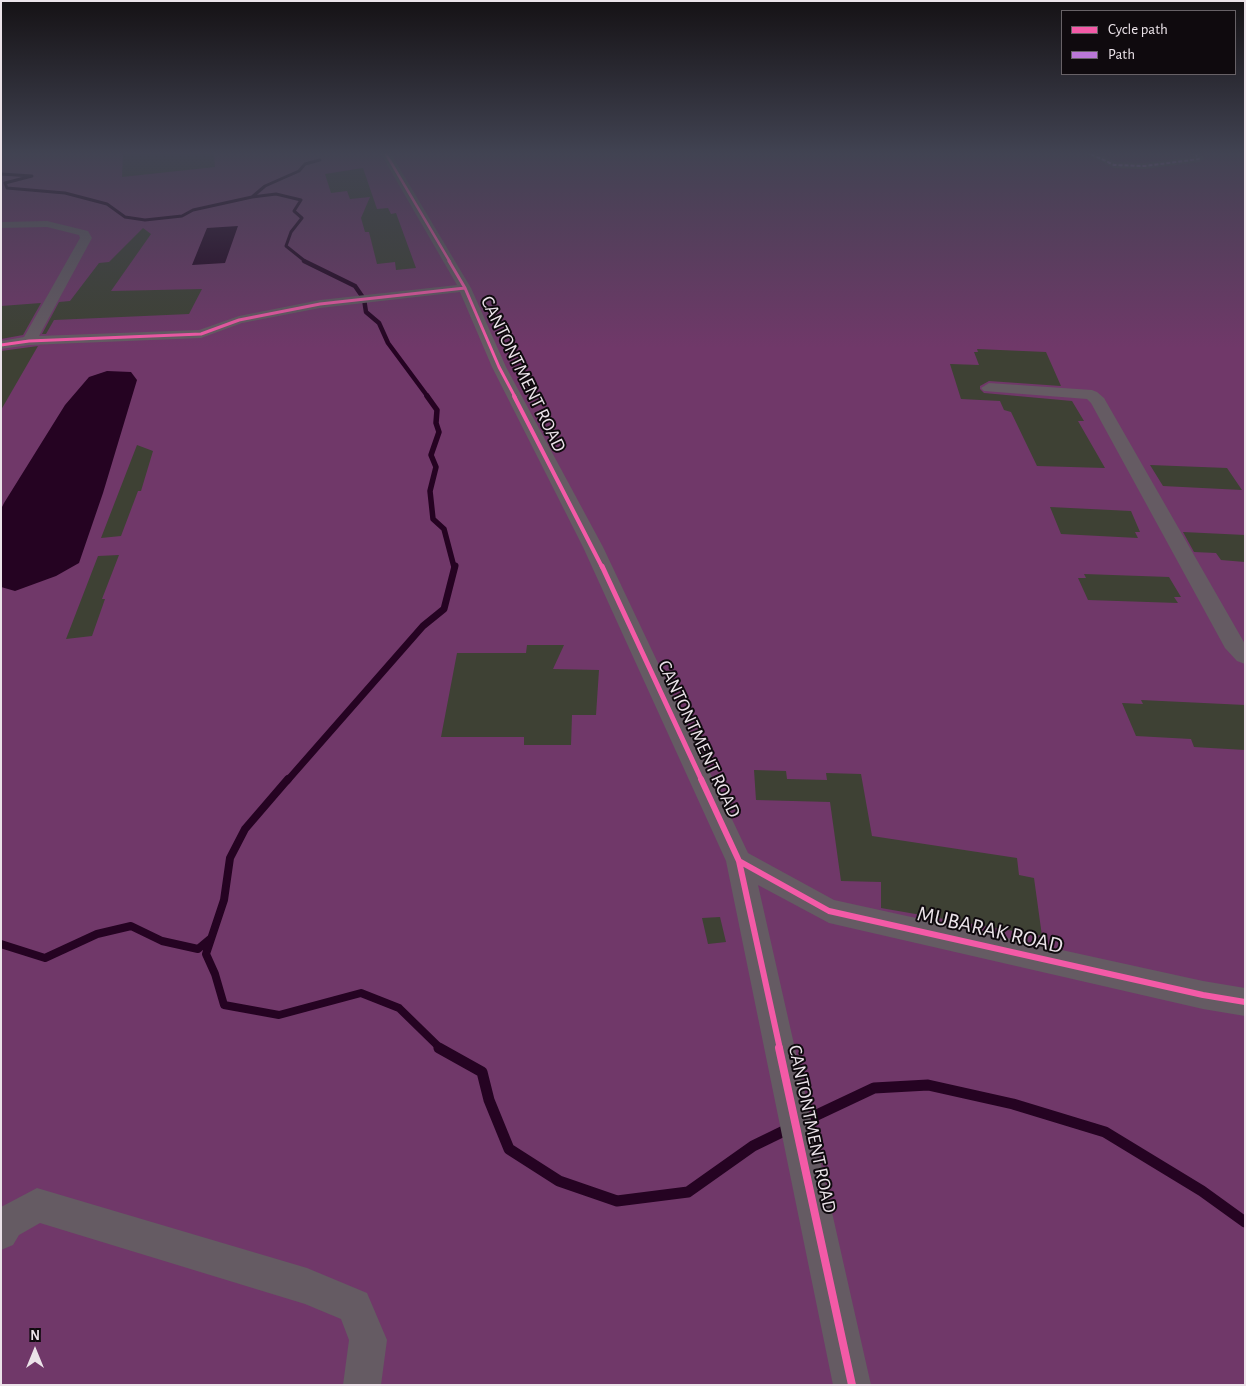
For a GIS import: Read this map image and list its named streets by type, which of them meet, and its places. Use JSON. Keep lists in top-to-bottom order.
{
  "streets": {
    "street": ["CANTONTMENT ROAD", "MUBARAK ROAD"]
  },
  "crossings": [
    ["CANTONTMENT ROAD", "MUBARAK ROAD"]
  ],
  "legend": ["Cycle path", "Path"],
  "north": "top"
}
